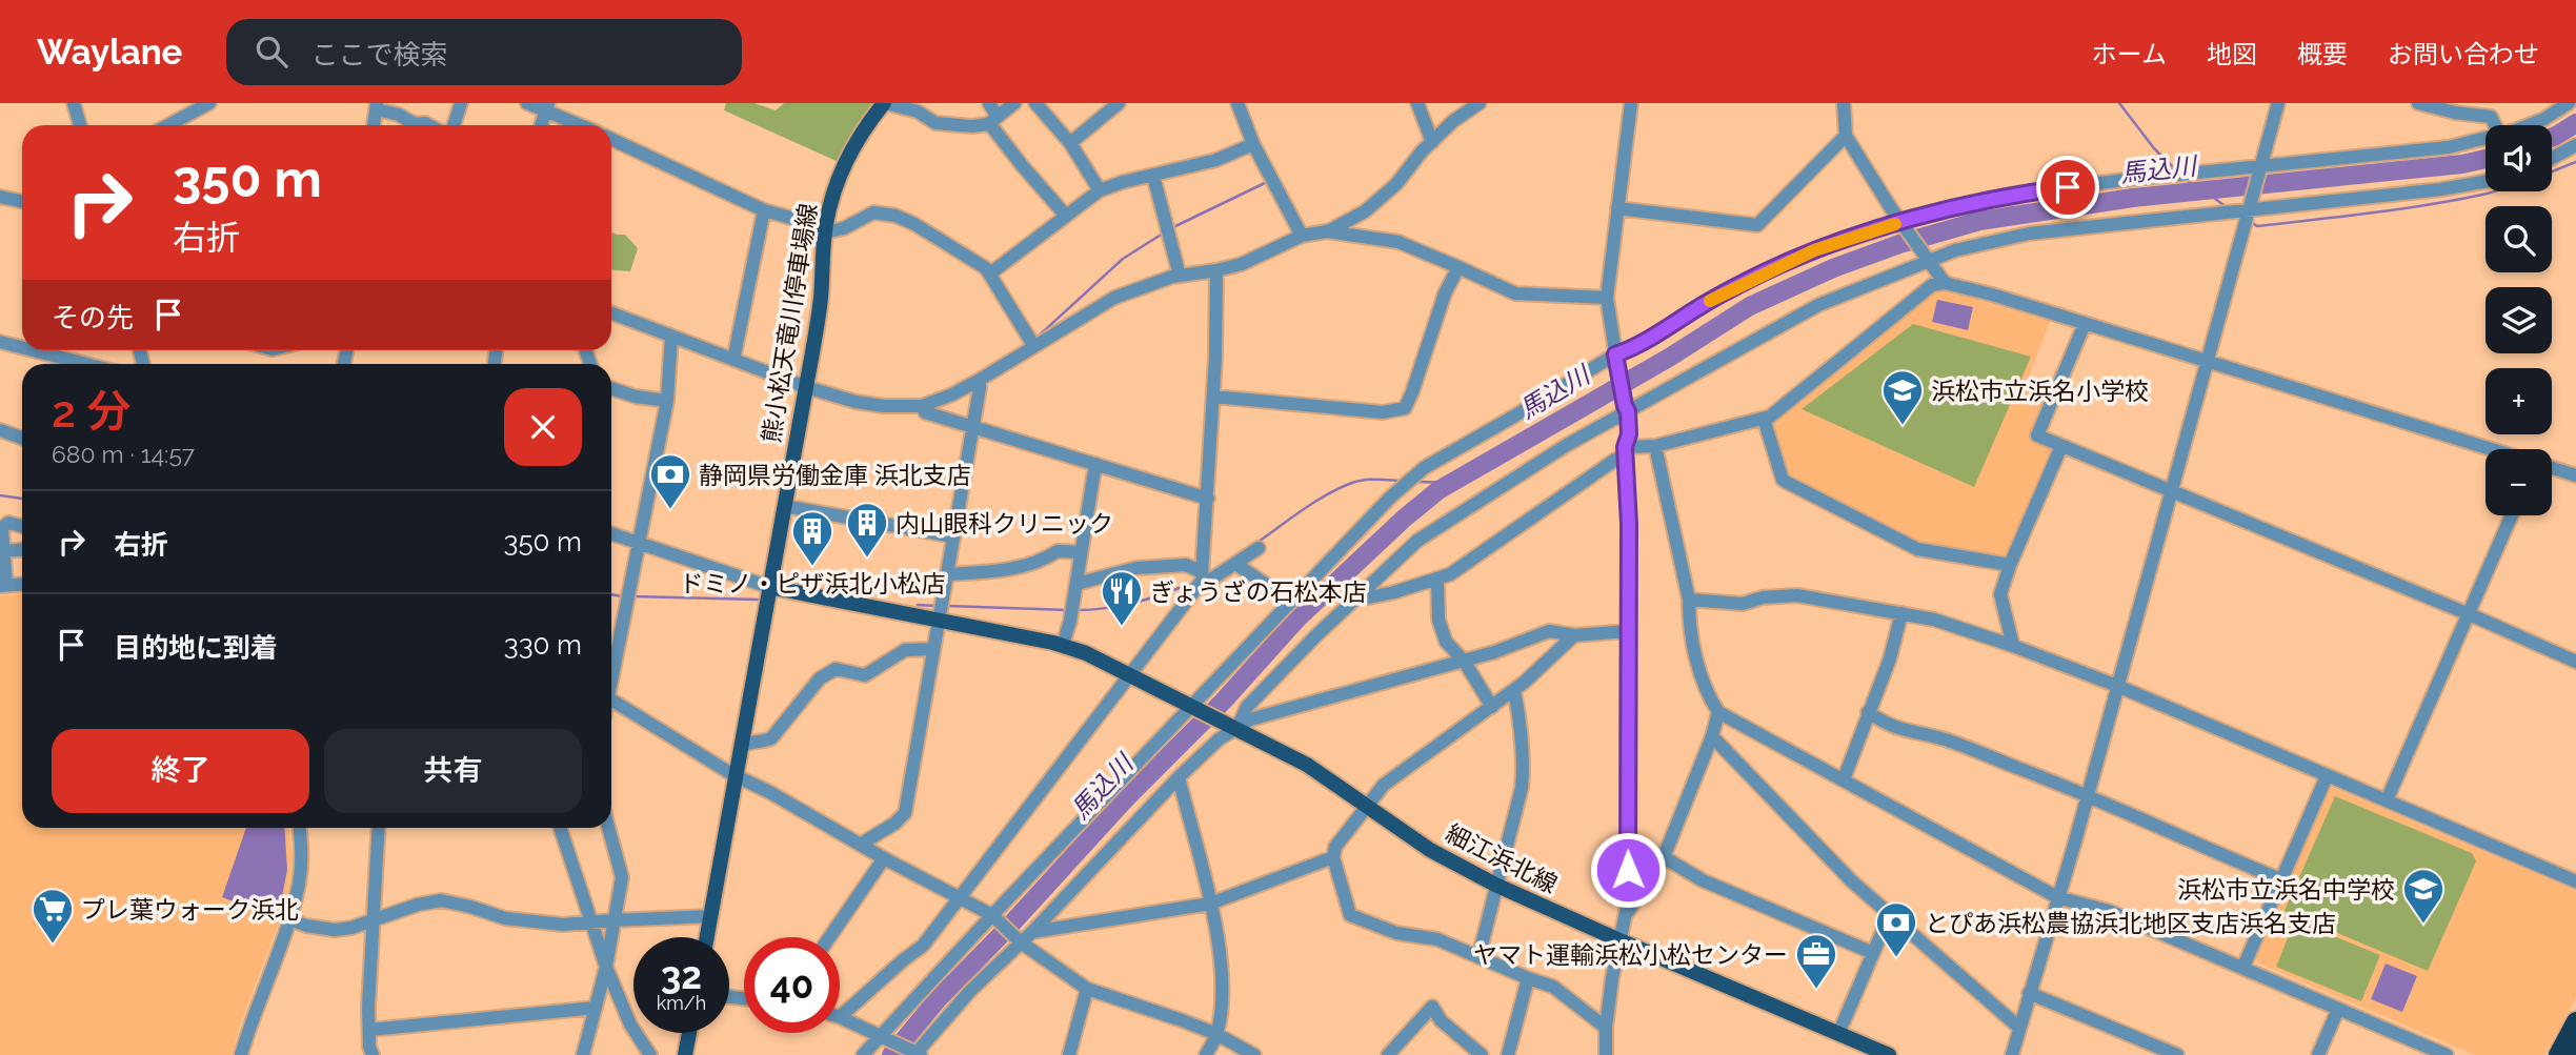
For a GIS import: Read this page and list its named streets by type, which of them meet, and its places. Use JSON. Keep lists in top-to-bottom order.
{
  "streets": {
    "main road": ["熊小松天竜川停車場線", "細江浜北線"]
  },
  "water": ["馬込川"],
  "places": {
    "school or university": ["浜松市立浜名小学校", "浜松市立浜名中学校"],
    "bank": ["静岡県労働金庫 浜北支店", "とぴあ浜松農協浜北地区支店浜名支店"],
    "building": ["内山眼科クリニック", "ドミノ・ピザ浜北小松店"],
    "restaurant": ["ぎょうざの石松本店"],
    "supermarket": ["プレ葉ウォーク浜北"],
    "office": ["ヤマト運輸浜松小松センター"]
  },
  "page": {
    "header": "Waylane",
    "search": "ここで検索",
    "nav": [
      "ホーム",
      "地図",
      "概要",
      "お問い合わせ"
    ],
    "map_buttons": ["+", "−"],
    "turn": ["350 m", "右折"],
    "then": "その先",
    "heading": ["2 分", "680 m · 14:57"],
    "list": [
      {
        "name": "右折",
        "value": "350 m"
      },
      {
        "name": "目的地に到着",
        "value": "330 m"
      }
    ],
    "buttons": ["終了", "共有"],
    "speed": "32 km/h",
    "limit": "40"
  }
}
